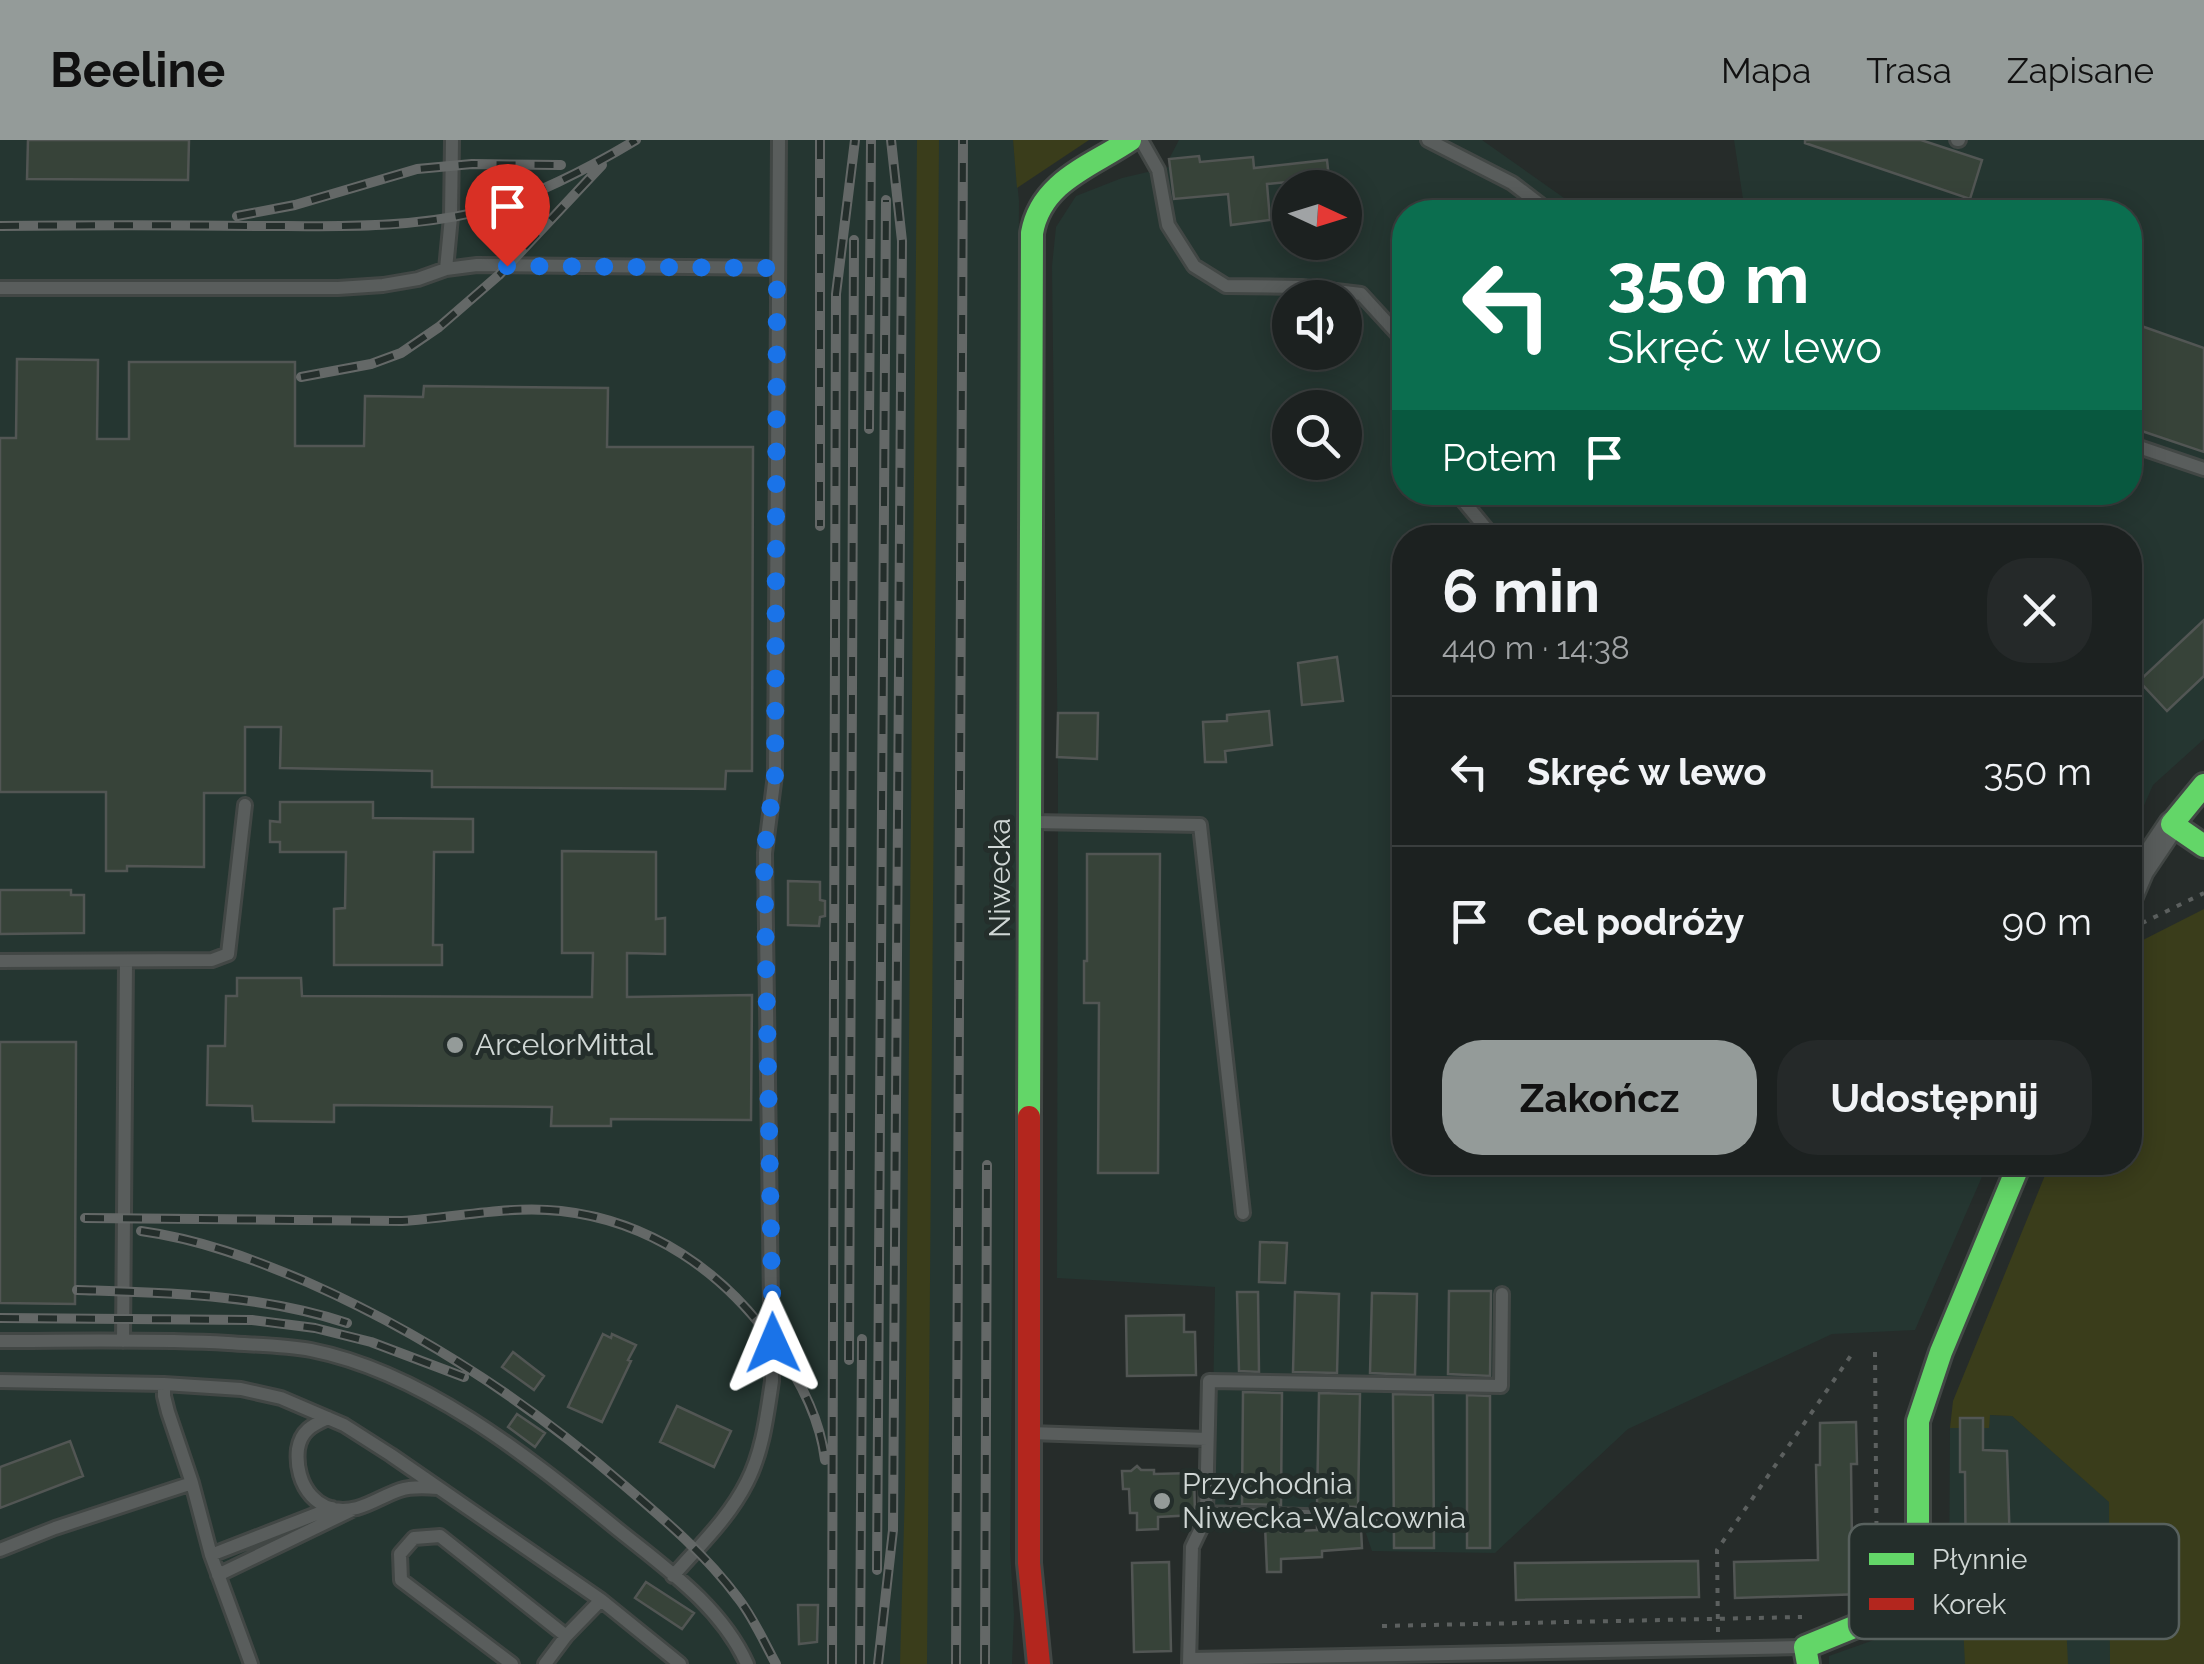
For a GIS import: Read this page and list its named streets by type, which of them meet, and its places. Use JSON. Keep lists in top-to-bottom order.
{
  "streets": {
    "street": ["Niwecka"]
  },
  "places": ["ArcelorMittal", "Przychodnia Niwecka-Walcownia"],
  "legend": ["Płynnie", "Korek"],
  "north": "right",
  "page": {
    "header": "Beeline",
    "nav": ["Mapa", "Trasa", "Zapisane"],
    "turn": ["350 m", "Skręć w lewo"],
    "then": "Potem",
    "heading": ["6 min", "440 m · 14:38"],
    "list": [
      {
        "name": "Skręć w lewo",
        "value": "350 m"
      },
      {
        "name": "Cel podróży",
        "value": "90 m"
      }
    ],
    "buttons": ["Zakończ", "Udostępnij"]
  }
}
